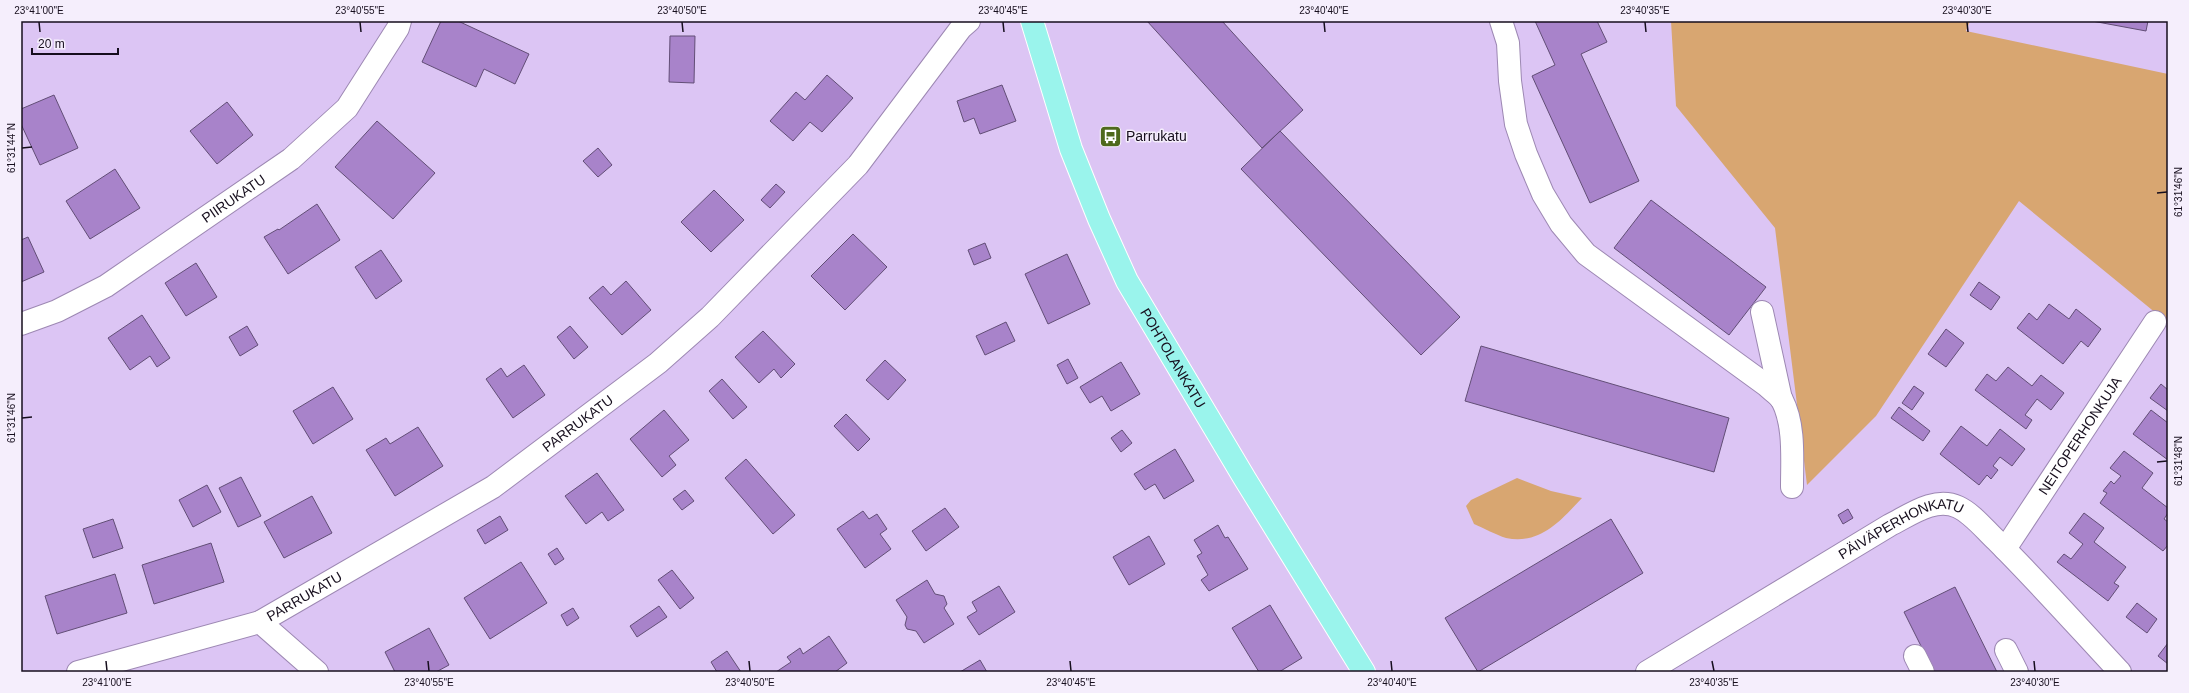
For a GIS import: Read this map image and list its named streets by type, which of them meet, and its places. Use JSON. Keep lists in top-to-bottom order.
{
  "streets": {
    "main road": ["POHTOLANKATU"],
    "street": [
      "PIIRUKATU",
      "PARRUKATU",
      "NEITOPERHONKUJA",
      "PÄIVÄPERHONKATU"
    ]
  },
  "crossings": [
    ["NEITOPERHONKUJA", "PÄIVÄPERHONKATU"]
  ],
  "places": {
    "bus stop": ["Parrukatu"]
  },
  "scale_bar": "20 m",
  "coordinates": [
    "23°41'00\"E",
    "23°40'55\"E",
    "23°40'50\"E",
    "23°40'45\"E",
    "23°40'40\"E",
    "23°40'35\"E",
    "23°40'30\"E",
    "61°31'44\"N",
    "61°31'46\"N",
    "61°31'48\"N"
  ]
}
